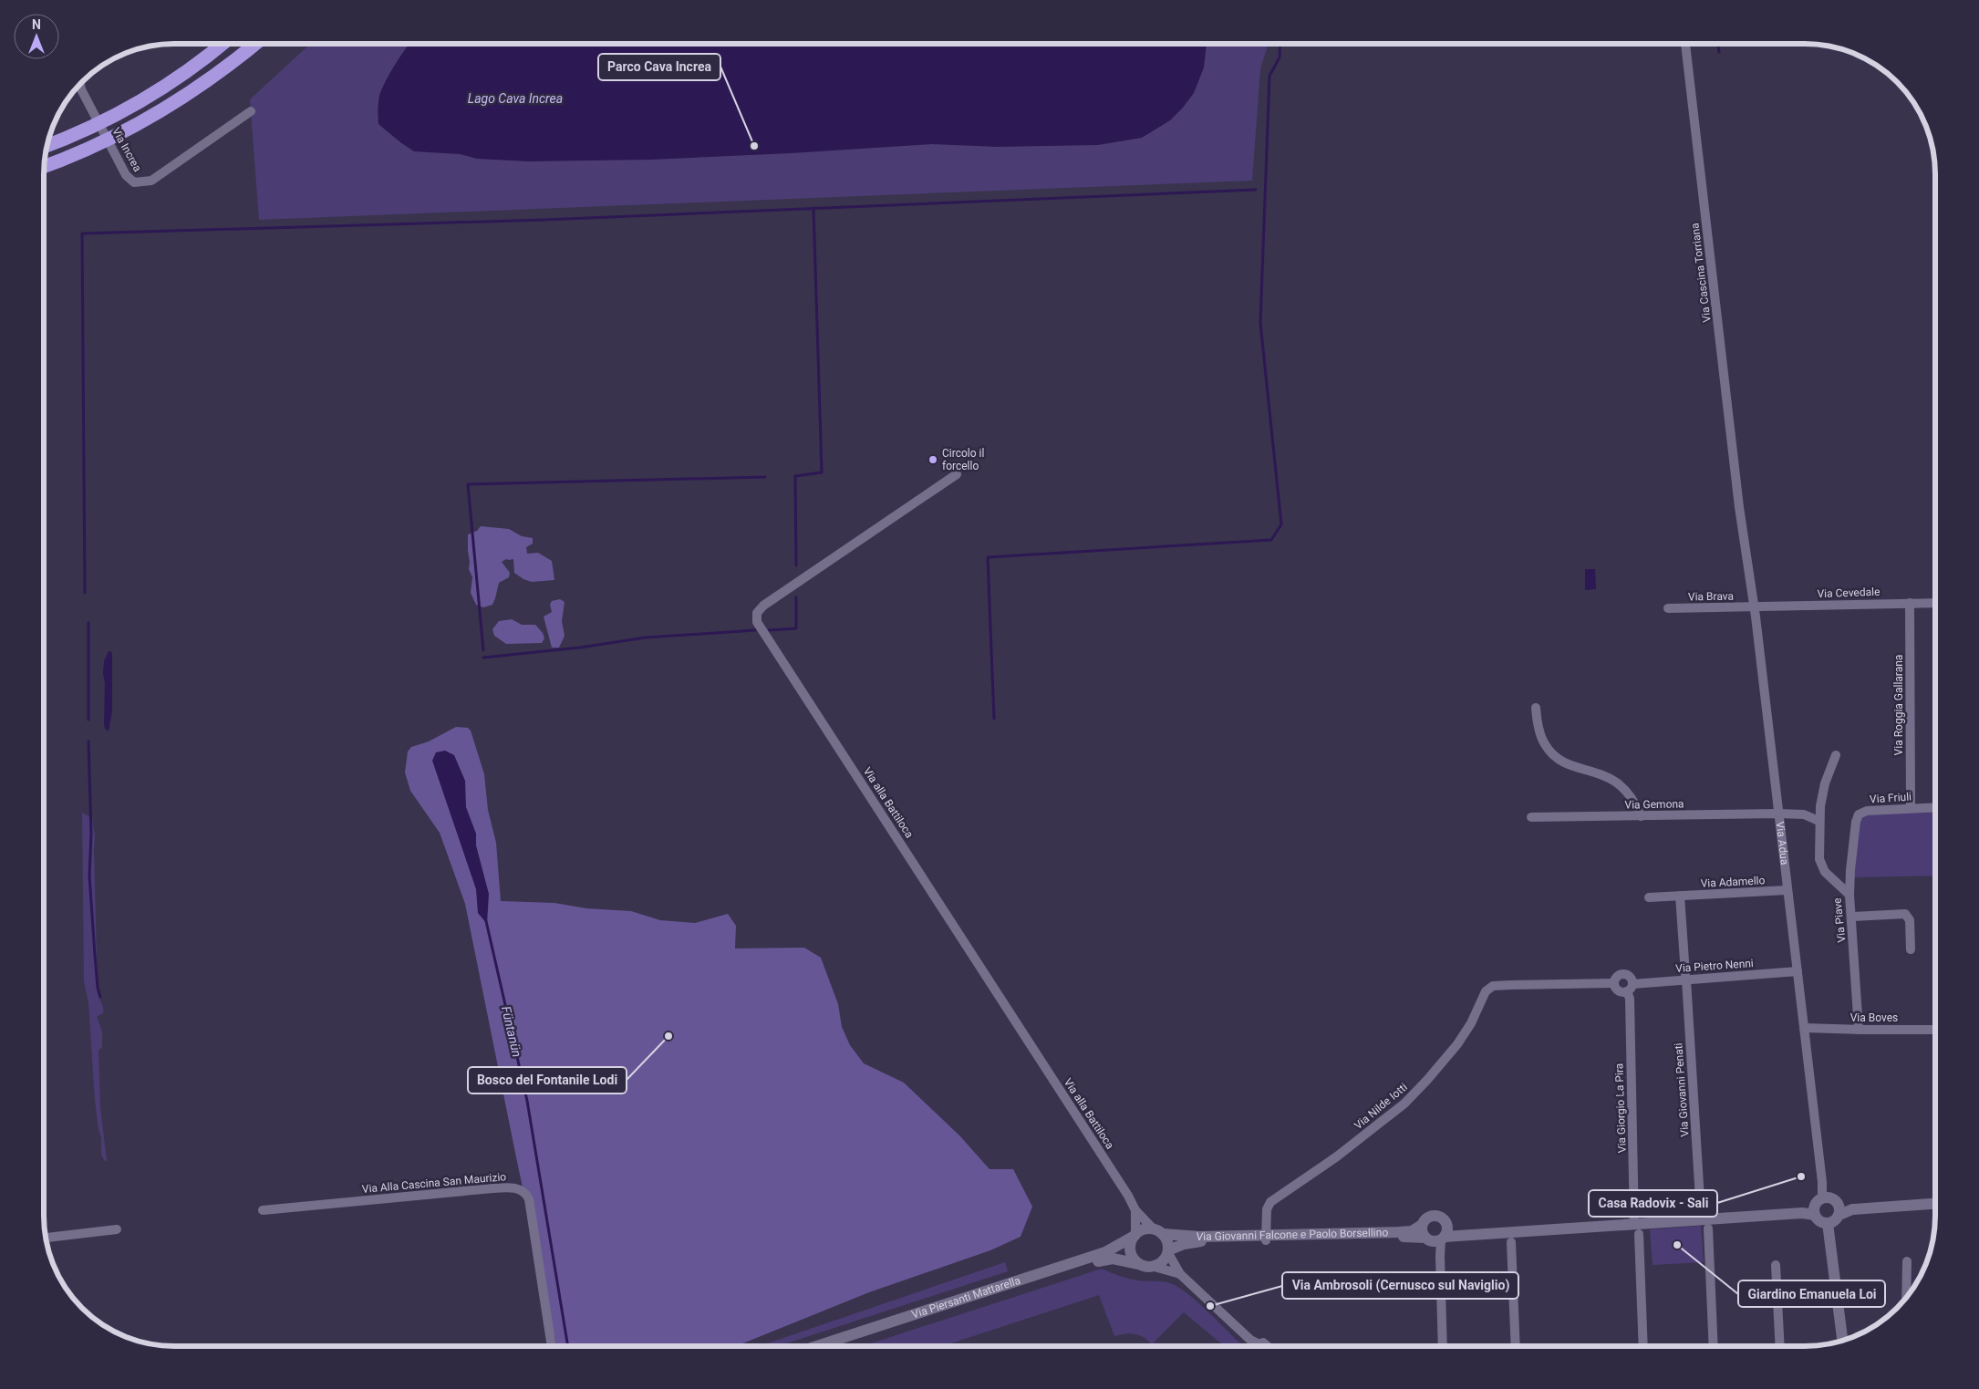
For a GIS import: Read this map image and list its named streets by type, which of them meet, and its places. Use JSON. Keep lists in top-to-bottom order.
{
  "streets": {
    "street": [
      "Via Increa",
      "Via Cascina Torriana",
      "Via Cevedale",
      "Via Brava",
      "Via Roggia Gallarana",
      "Via Friuli",
      "Via alla Battiloca",
      "Via Gemona",
      "Via Adua",
      "Via Adamello",
      "Via Piave",
      "Via Pietro Nenni",
      "Via Boves",
      "Via Giovanni Penati",
      "Via Nilde Iotti",
      "Via Giorgio La Pira",
      "Via Alla Cascina San Maurizio",
      "Via Giovanni Falcone e Paolo Borsellino",
      "Via Piersanti Mattarella"
    ]
  },
  "crossings": [
    ["Via Cascina Torriana", "Via Adua"],
    ["Via Cevedale", "Via Brava"],
    ["Via Cevedale", "Via Roggia Gallarana"],
    ["Via Cevedale", "Via Adua"],
    ["Via Brava", "Via Adua"],
    ["Via Roggia Gallarana", "Via Friuli"],
    ["Via Friuli", "Via Piave"],
    ["Via alla Battiloca", "Via Giovanni Falcone e Paolo Borsellino"],
    ["Via alla Battiloca", "Via Piersanti Mattarella"],
    ["Via Gemona", "Via Adua"],
    ["Via Adua", "Via Adamello"],
    ["Via Adua", "Via Pietro Nenni"],
    ["Via Adua", "Via Boves"],
    ["Via Adua", "Via Giovanni Falcone e Paolo Borsellino"],
    ["Via Piave", "Via Boves"],
    ["Via Pietro Nenni", "Via Giovanni Penati"],
    ["Via Pietro Nenni", "Via Nilde Iotti"],
    ["Via Pietro Nenni", "Via Giorgio La Pira"],
    ["Via Nilde Iotti", "Via Giorgio La Pira"],
    ["Via Nilde Iotti", "Via Giovanni Falcone e Paolo Borsellino"],
    ["Via Giorgio La Pira", "Via Giovanni Falcone e Paolo Borsellino"],
    ["Via Giovanni Falcone e Paolo Borsellino", "Via Piersanti Mattarella"]
  ],
  "water": ["Lago Cava Increa", "Füntanün"],
  "places": [
    "Parco Cava Increa",
    "Circolo il forcello",
    "Bosco del Fontanile Lodi",
    "Casa Radovix - Sali",
    "Giardino Emanuela Loi",
    "Via Ambrosoli (Cernusco sul Naviglio)"
  ],
  "north": "top"
}
